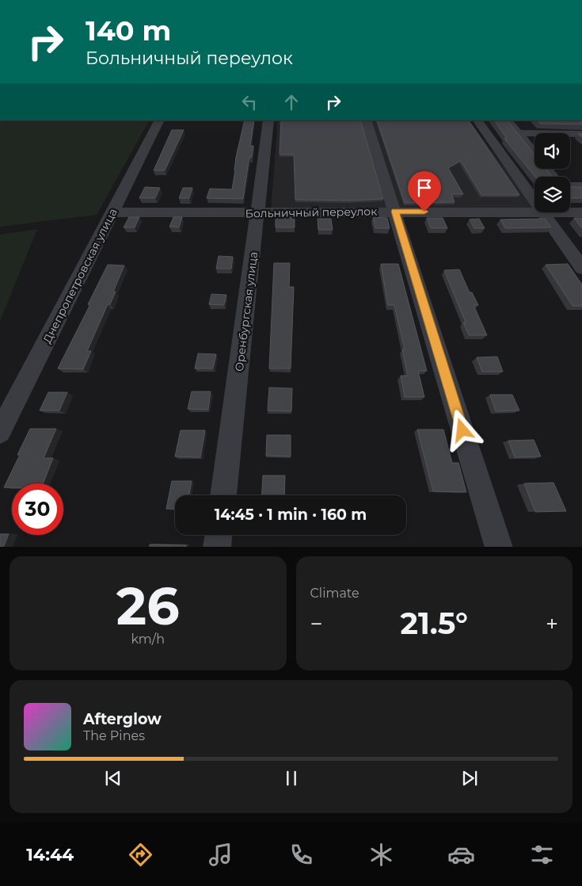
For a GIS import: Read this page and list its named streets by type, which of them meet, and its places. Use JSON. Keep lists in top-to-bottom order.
{
  "streets": {
    "street": ["Больничный переулок", "Днепропетровская улица", "Оренбургская улица"]
  },
  "crossings": [
    ["Больничный переулок", "Днепропетровская улица"],
    ["Больничный переулок", "Оренбургская улица"]
  ],
  "page": {
    "turn": ["140 m", "Больничный переулок"],
    "limit": "30",
    "trip": "14:45 · 1 min · 160 m",
    "tile": [
      ["26", "km/h"],
      "Climate"
    ],
    "heat": ["−", "21.5°", "+"],
    "song": ["Afterglow", "The Pines"],
    "tabs": "14:44"
  }
}
